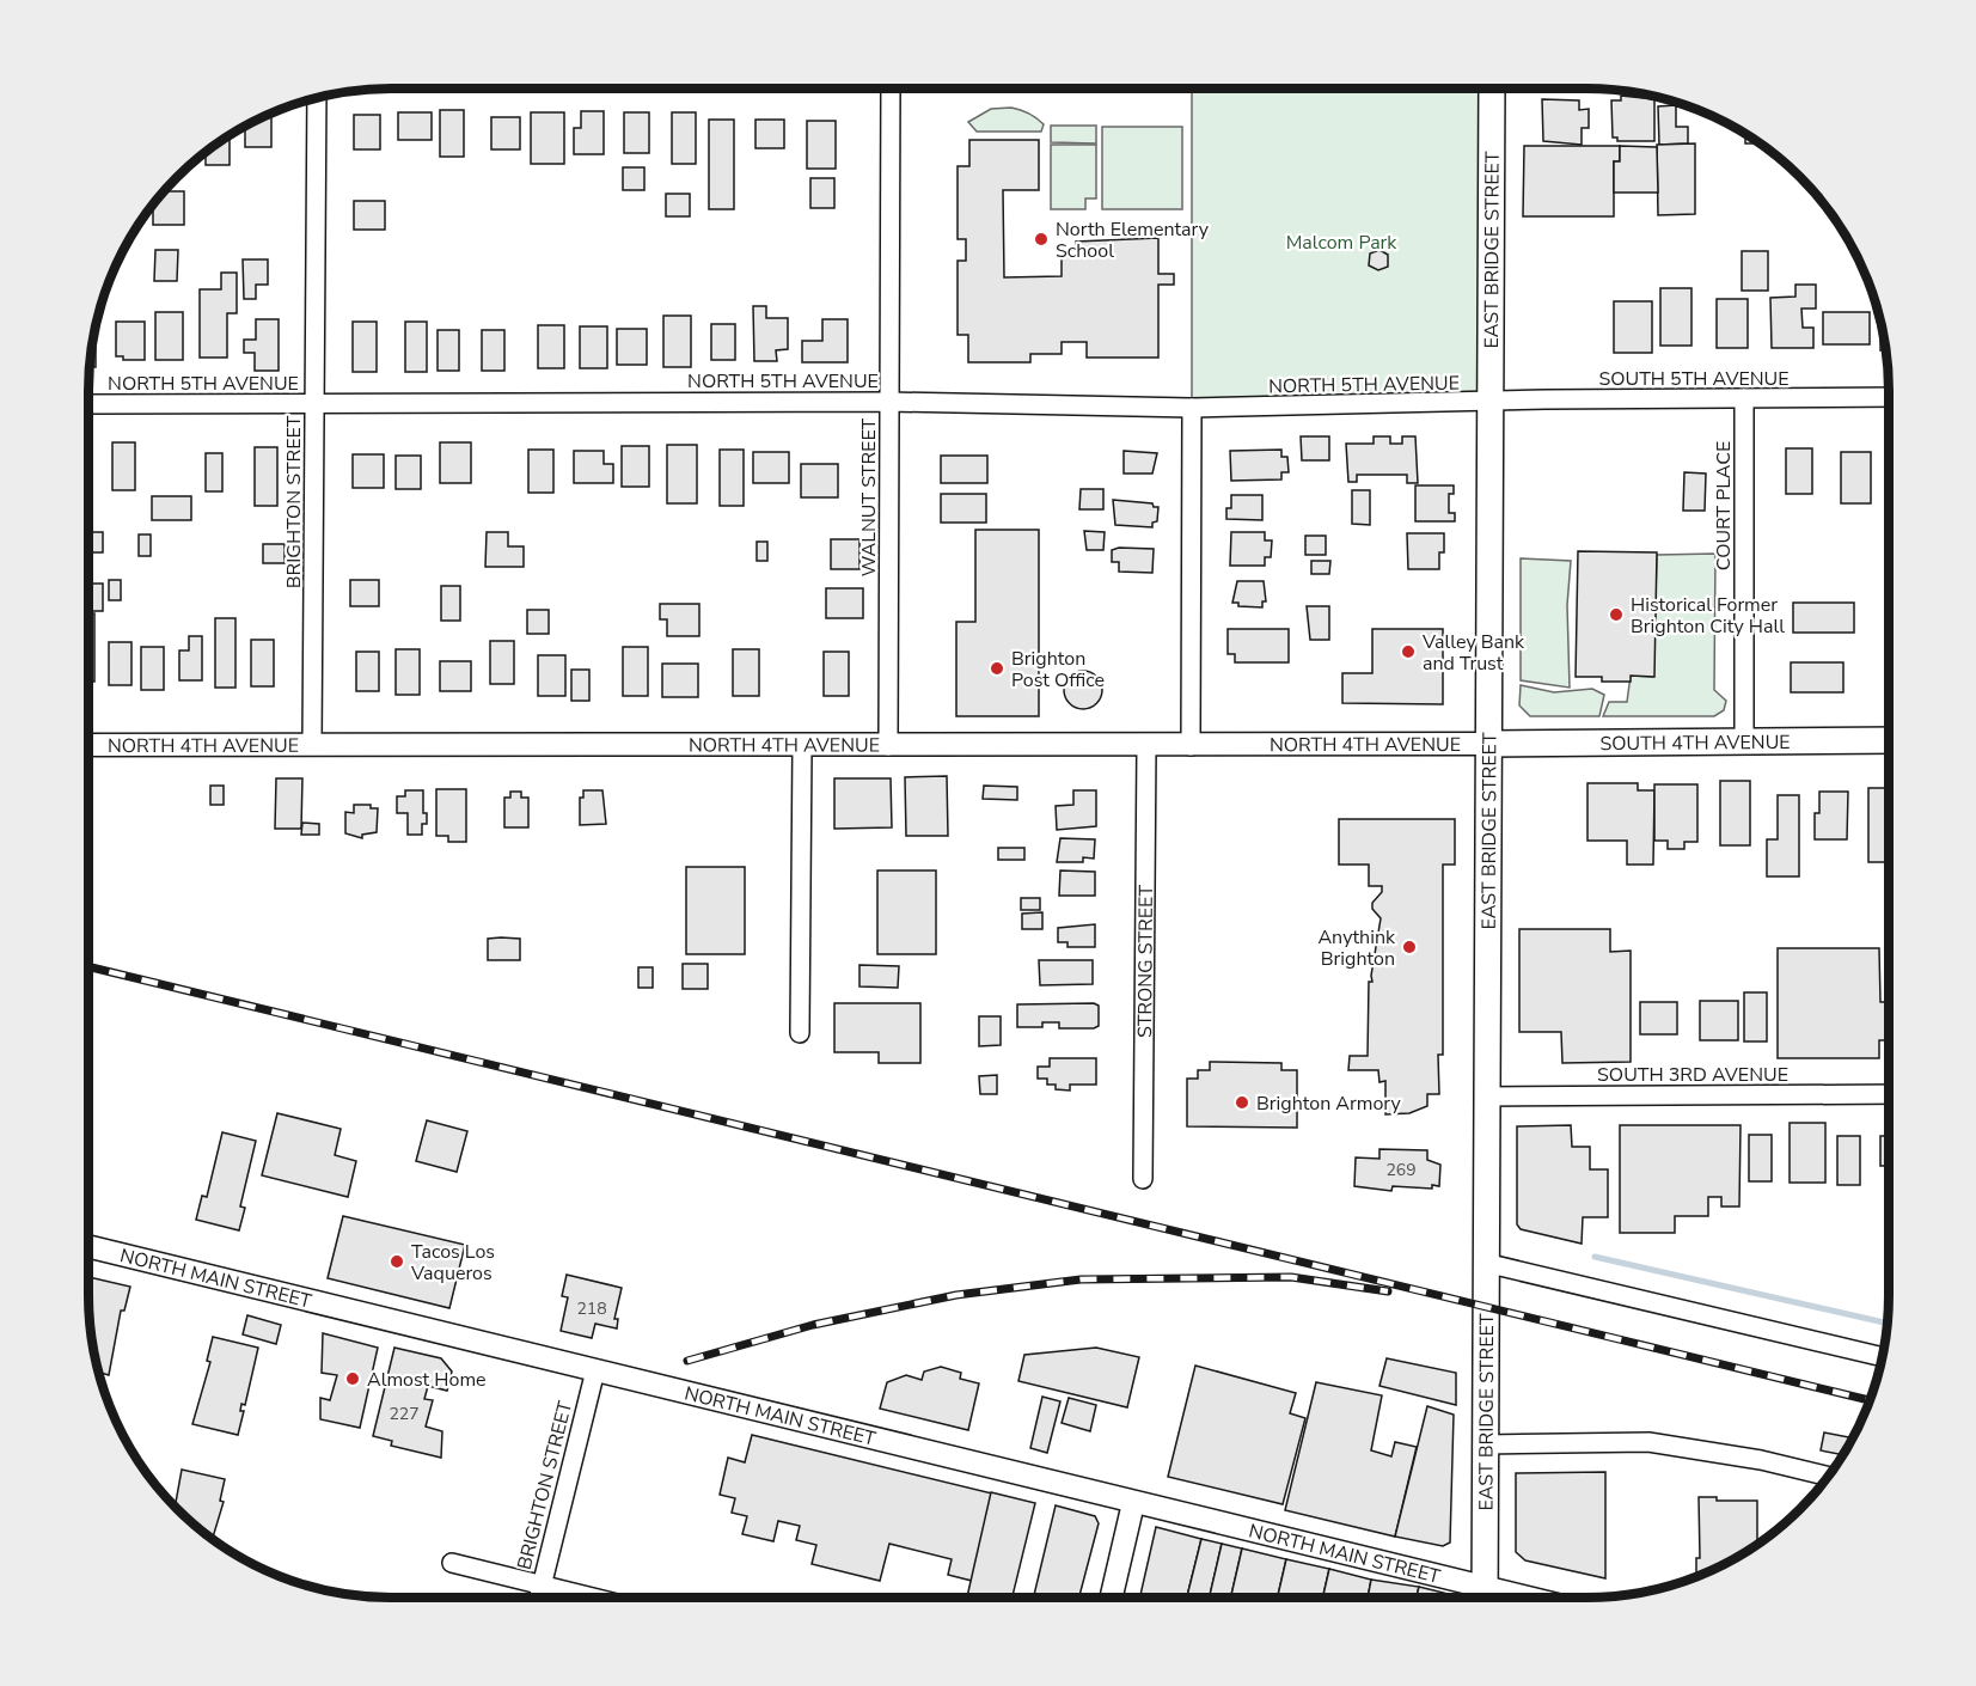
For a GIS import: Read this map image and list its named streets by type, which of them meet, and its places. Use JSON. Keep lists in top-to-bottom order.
{
  "streets": {
    "main road": ["EAST BRIDGE STREET", "SOUTH 4TH AVENUE"],
    "street": [
      "SOUTH 5TH AVENUE",
      "NORTH 5TH AVENUE",
      "WALNUT STREET",
      "BRIGHTON STREET",
      "COURT PLACE",
      "NORTH 4TH AVENUE",
      "STRONG STREET",
      "SOUTH 3RD AVENUE",
      "NORTH MAIN STREET"
    ]
  },
  "crossings": [
    ["EAST BRIDGE STREET", "SOUTH 5TH AVENUE"],
    ["EAST BRIDGE STREET", "NORTH 5TH AVENUE"],
    ["EAST BRIDGE STREET", "SOUTH 4TH AVENUE"],
    ["EAST BRIDGE STREET", "NORTH 4TH AVENUE"],
    ["EAST BRIDGE STREET", "SOUTH 3RD AVENUE"],
    ["SOUTH 5TH AVENUE", "NORTH 5TH AVENUE"],
    ["SOUTH 5TH AVENUE", "COURT PLACE"],
    ["NORTH 5TH AVENUE", "WALNUT STREET"],
    ["NORTH 5TH AVENUE", "BRIGHTON STREET"],
    ["WALNUT STREET", "NORTH 4TH AVENUE"],
    ["BRIGHTON STREET", "NORTH 4TH AVENUE"],
    ["BRIGHTON STREET", "NORTH MAIN STREET"],
    ["COURT PLACE", "SOUTH 4TH AVENUE"],
    ["SOUTH 4TH AVENUE", "NORTH 4TH AVENUE"],
    ["NORTH 4TH AVENUE", "STRONG STREET"]
  ],
  "parks": ["Malcom Park"],
  "places": [
    "North Elementary School",
    "Historical Former Brighton City Hall",
    "Valley Bank and Trust",
    "Brighton Post Office",
    "Anythink Brighton",
    "Brighton Armory",
    "Tacos Los Vaqueros",
    "Almost Home"
  ],
  "house_numbers": ["269", "218", "227"]
}
